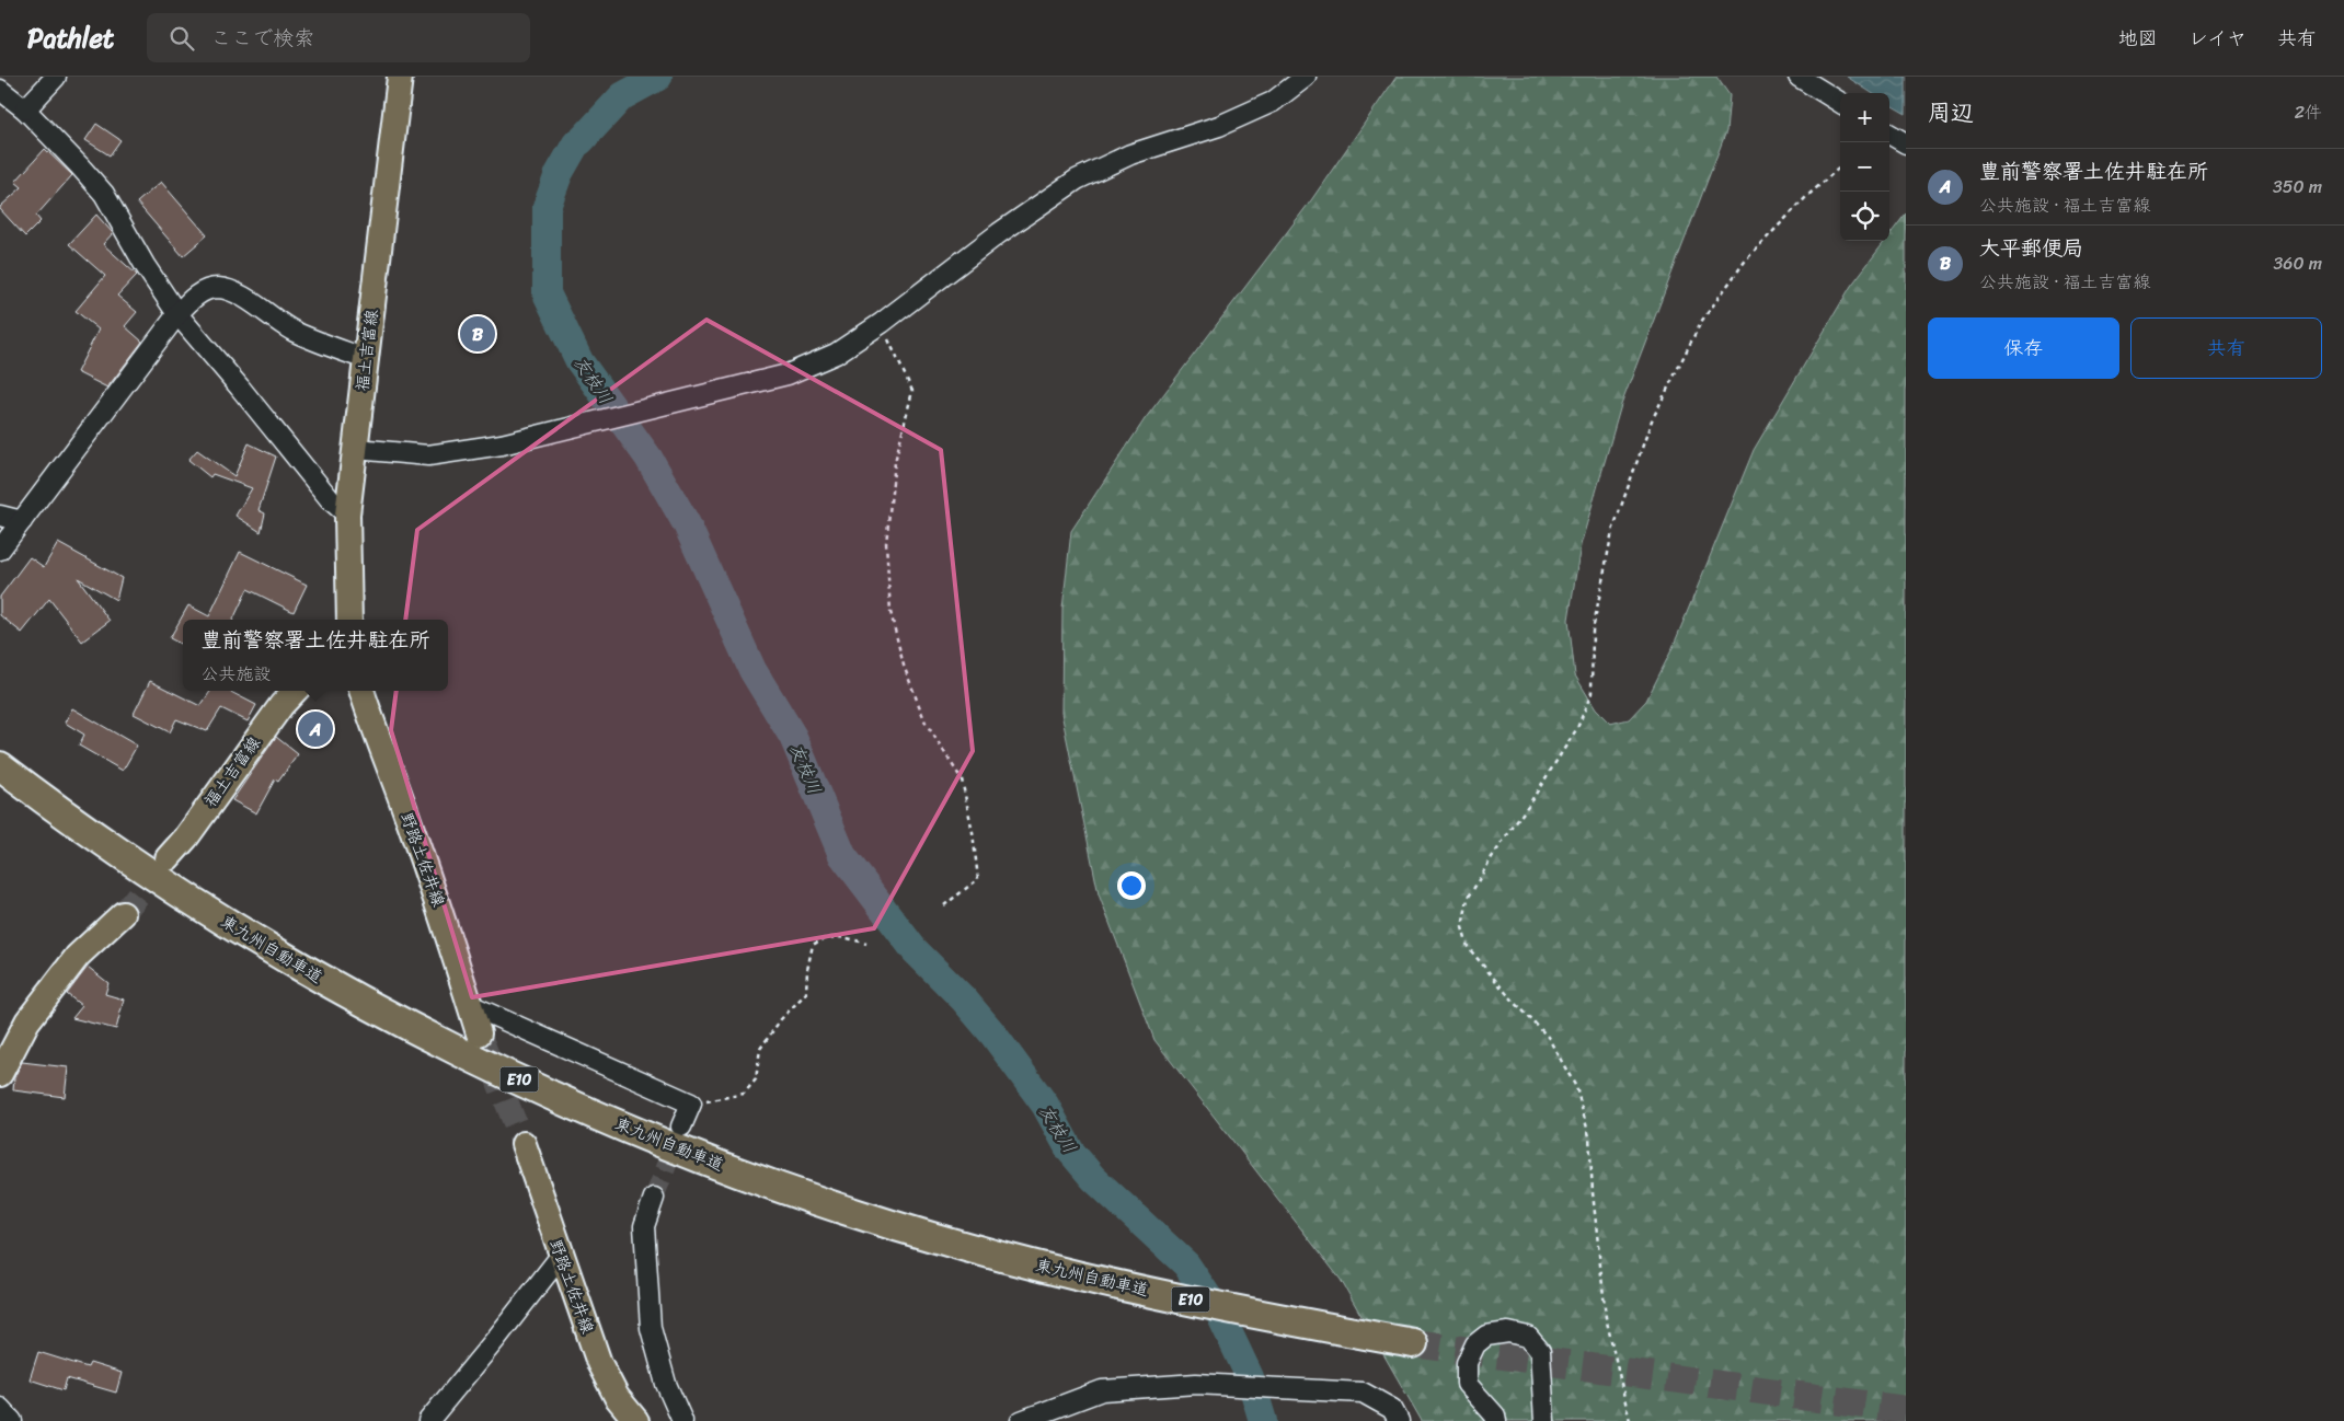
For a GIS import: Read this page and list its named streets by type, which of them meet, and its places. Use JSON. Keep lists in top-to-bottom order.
{
  "streets": {
    "highway": ["東九州自動車道", "E10"],
    "main road": ["福土吉富線", "野路土佐井線"]
  },
  "water": ["友枝川"],
  "page": {
    "header": "Pathlet",
    "search": "ここで検索",
    "nav": ["地図", "レイヤ", "共有"],
    "heading": ["周辺", "2件"],
    "map_buttons": ["+", "−"],
    "list": [
      {
        "mark": "A",
        "name": "豊前警察署土佐井駐在所",
        "note": "公共施設 · 福土吉富線",
        "value": "350 m"
      },
      {
        "mark": "B",
        "name": "大平郵便局",
        "note": "公共施設 · 福土吉富線",
        "value": "360 m"
      }
    ],
    "buttons": ["保存", "共有"],
    "pins": ["B", "A"],
    "popup": ["豊前警察署土佐井駐在所", "公共施設"]
  }
}
